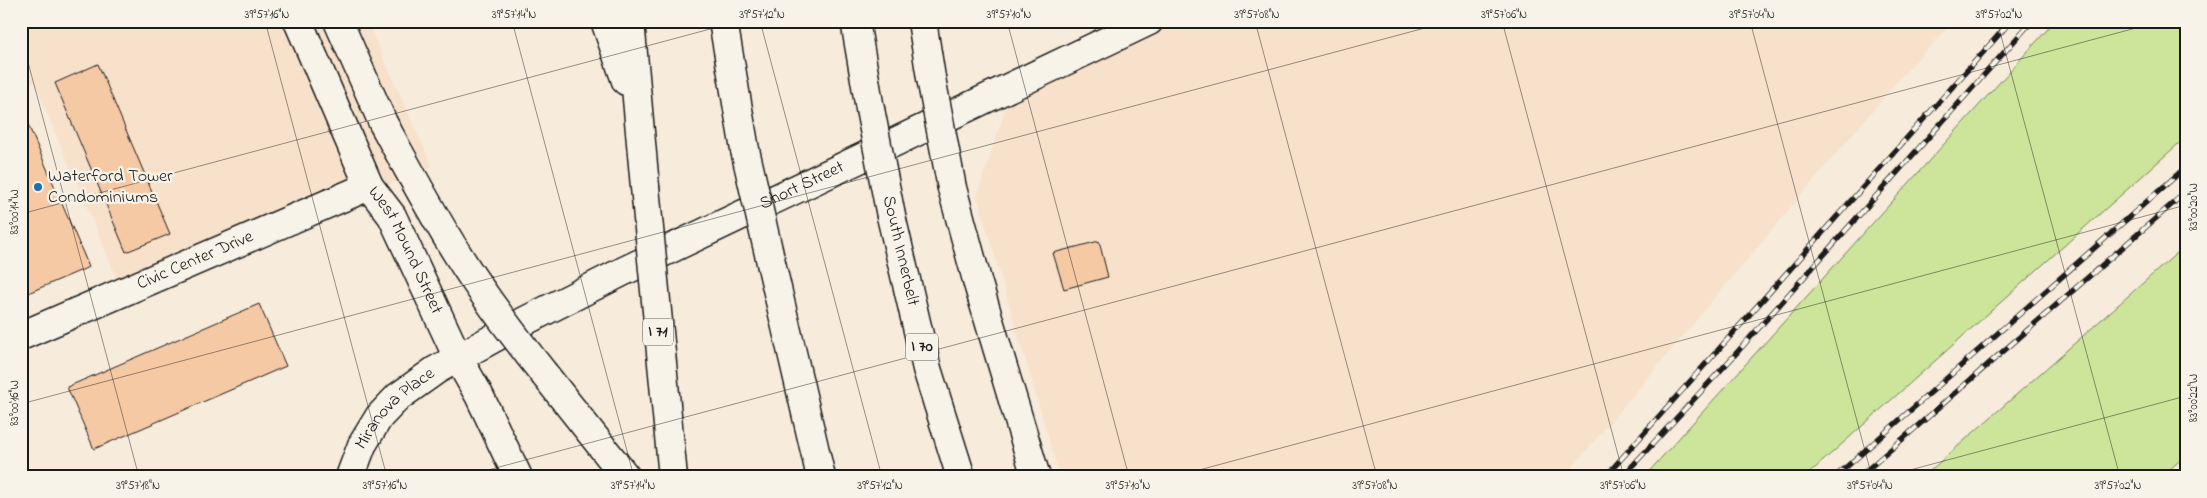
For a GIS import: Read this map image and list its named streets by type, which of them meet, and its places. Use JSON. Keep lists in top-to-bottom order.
{
  "streets": {
    "main road": [
      "Short Street",
      "West Mound Street",
      "South Innerbelt",
      "Civic Center Drive",
      "I 71",
      "I 70",
      "Miranova Place"
    ]
  },
  "crossings": [
    ["Short Street", "West Mound Street"],
    ["Short Street", "Miranova Place"],
    ["West Mound Street", "Civic Center Drive"],
    ["West Mound Street", "Miranova Place"]
  ],
  "places": ["Waterford Tower Condominiums"],
  "coordinates": [
    "39°57'16\"N",
    "39°57'14\"N",
    "39°57'12\"N",
    "39°57'10\"N",
    "39°57'08\"N",
    "39°57'06\"N",
    "39°57'04\"N",
    "39°57'02\"N",
    "83°00'20\"W",
    "83°00'14\"W",
    "83°00'22\"W",
    "83°00'16\"W",
    "39°57'18\"N"
  ]
}
